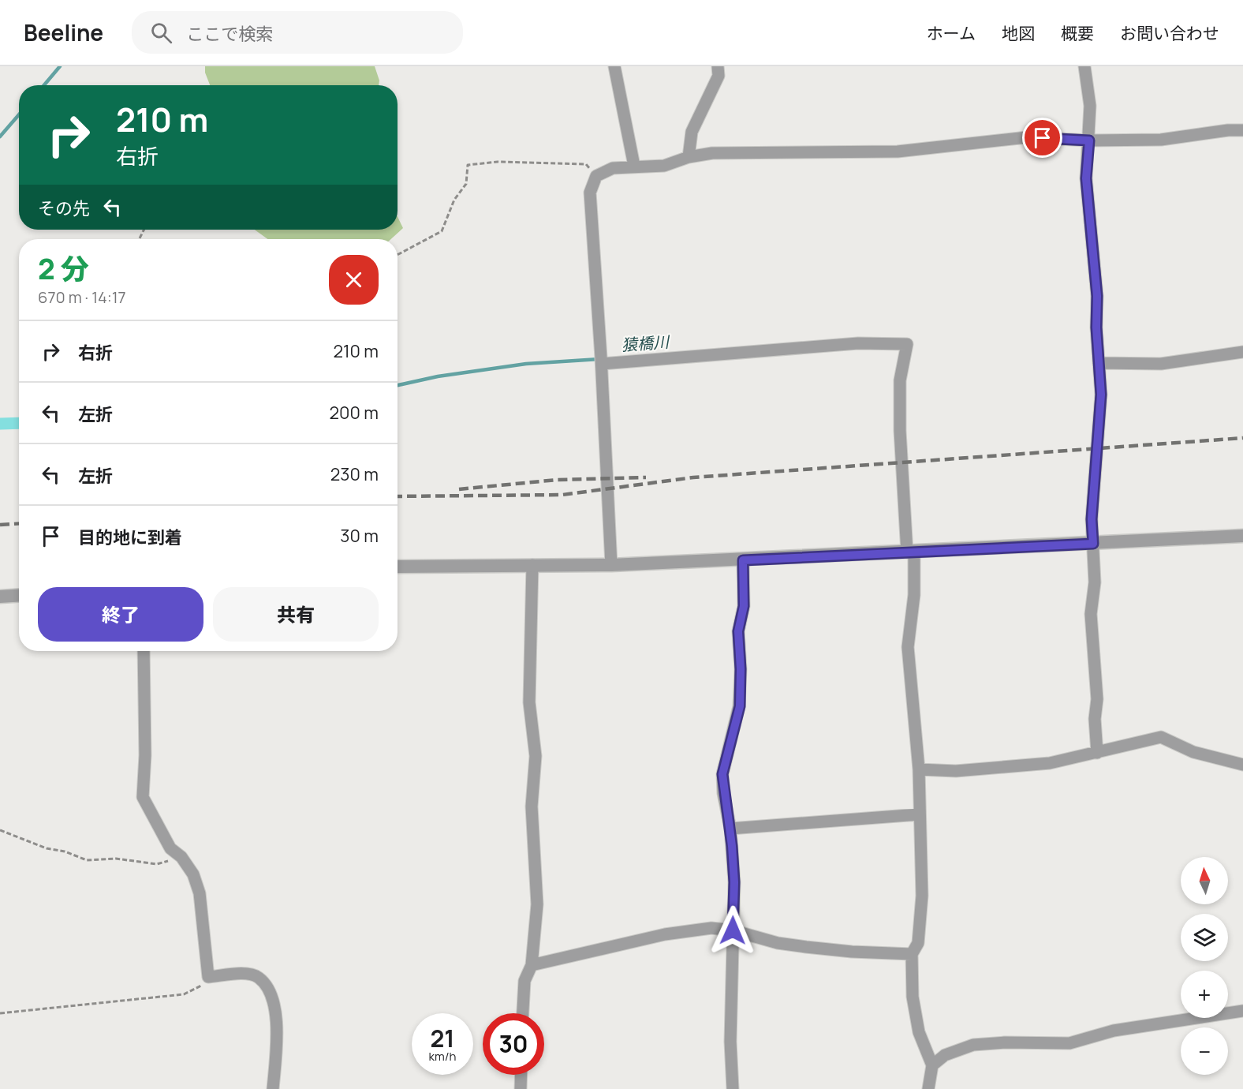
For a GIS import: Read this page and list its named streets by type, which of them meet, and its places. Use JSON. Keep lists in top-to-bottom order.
{
  "water": ["猿橋川"],
  "north": "top",
  "page": {
    "header": "Beeline",
    "search": "ここで検索",
    "nav": [
      "ホーム",
      "地図",
      "概要",
      "お問い合わせ"
    ],
    "turn": ["210 m", "右折"],
    "then": "その先",
    "heading": ["2 分", "670 m · 14:17"],
    "list": [
      {
        "name": "右折",
        "value": "210 m"
      },
      {
        "name": "左折",
        "value": "200 m"
      },
      {
        "name": "左折",
        "value": "230 m"
      },
      {
        "name": "目的地に到着",
        "value": "30 m"
      }
    ],
    "buttons": ["終了", "共有"],
    "map_buttons": ["+", "−"],
    "speed": "21 km/h",
    "limit": "30"
  }
}
